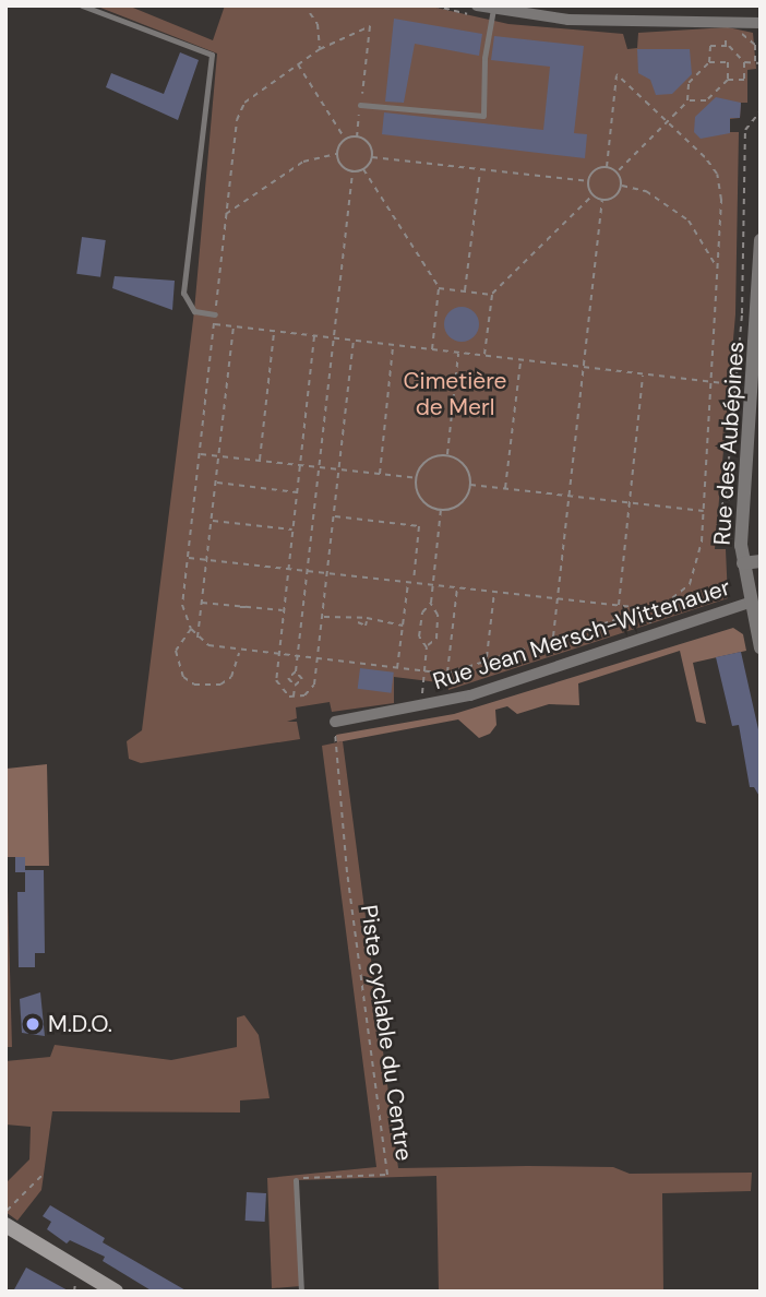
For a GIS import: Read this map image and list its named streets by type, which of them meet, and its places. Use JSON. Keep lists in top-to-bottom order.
{
  "streets": {
    "street": ["Rue des Aubépines", "Rue Jean Mersch-Wittenauer"],
    "path": ["Piste cyclable du Centre"]
  },
  "crossings": [
    ["Rue des Aubépines", "Rue Jean Mersch-Wittenauer"]
  ],
  "parks": ["Cimetière de Merl"],
  "places": ["M.D.O."]
}
